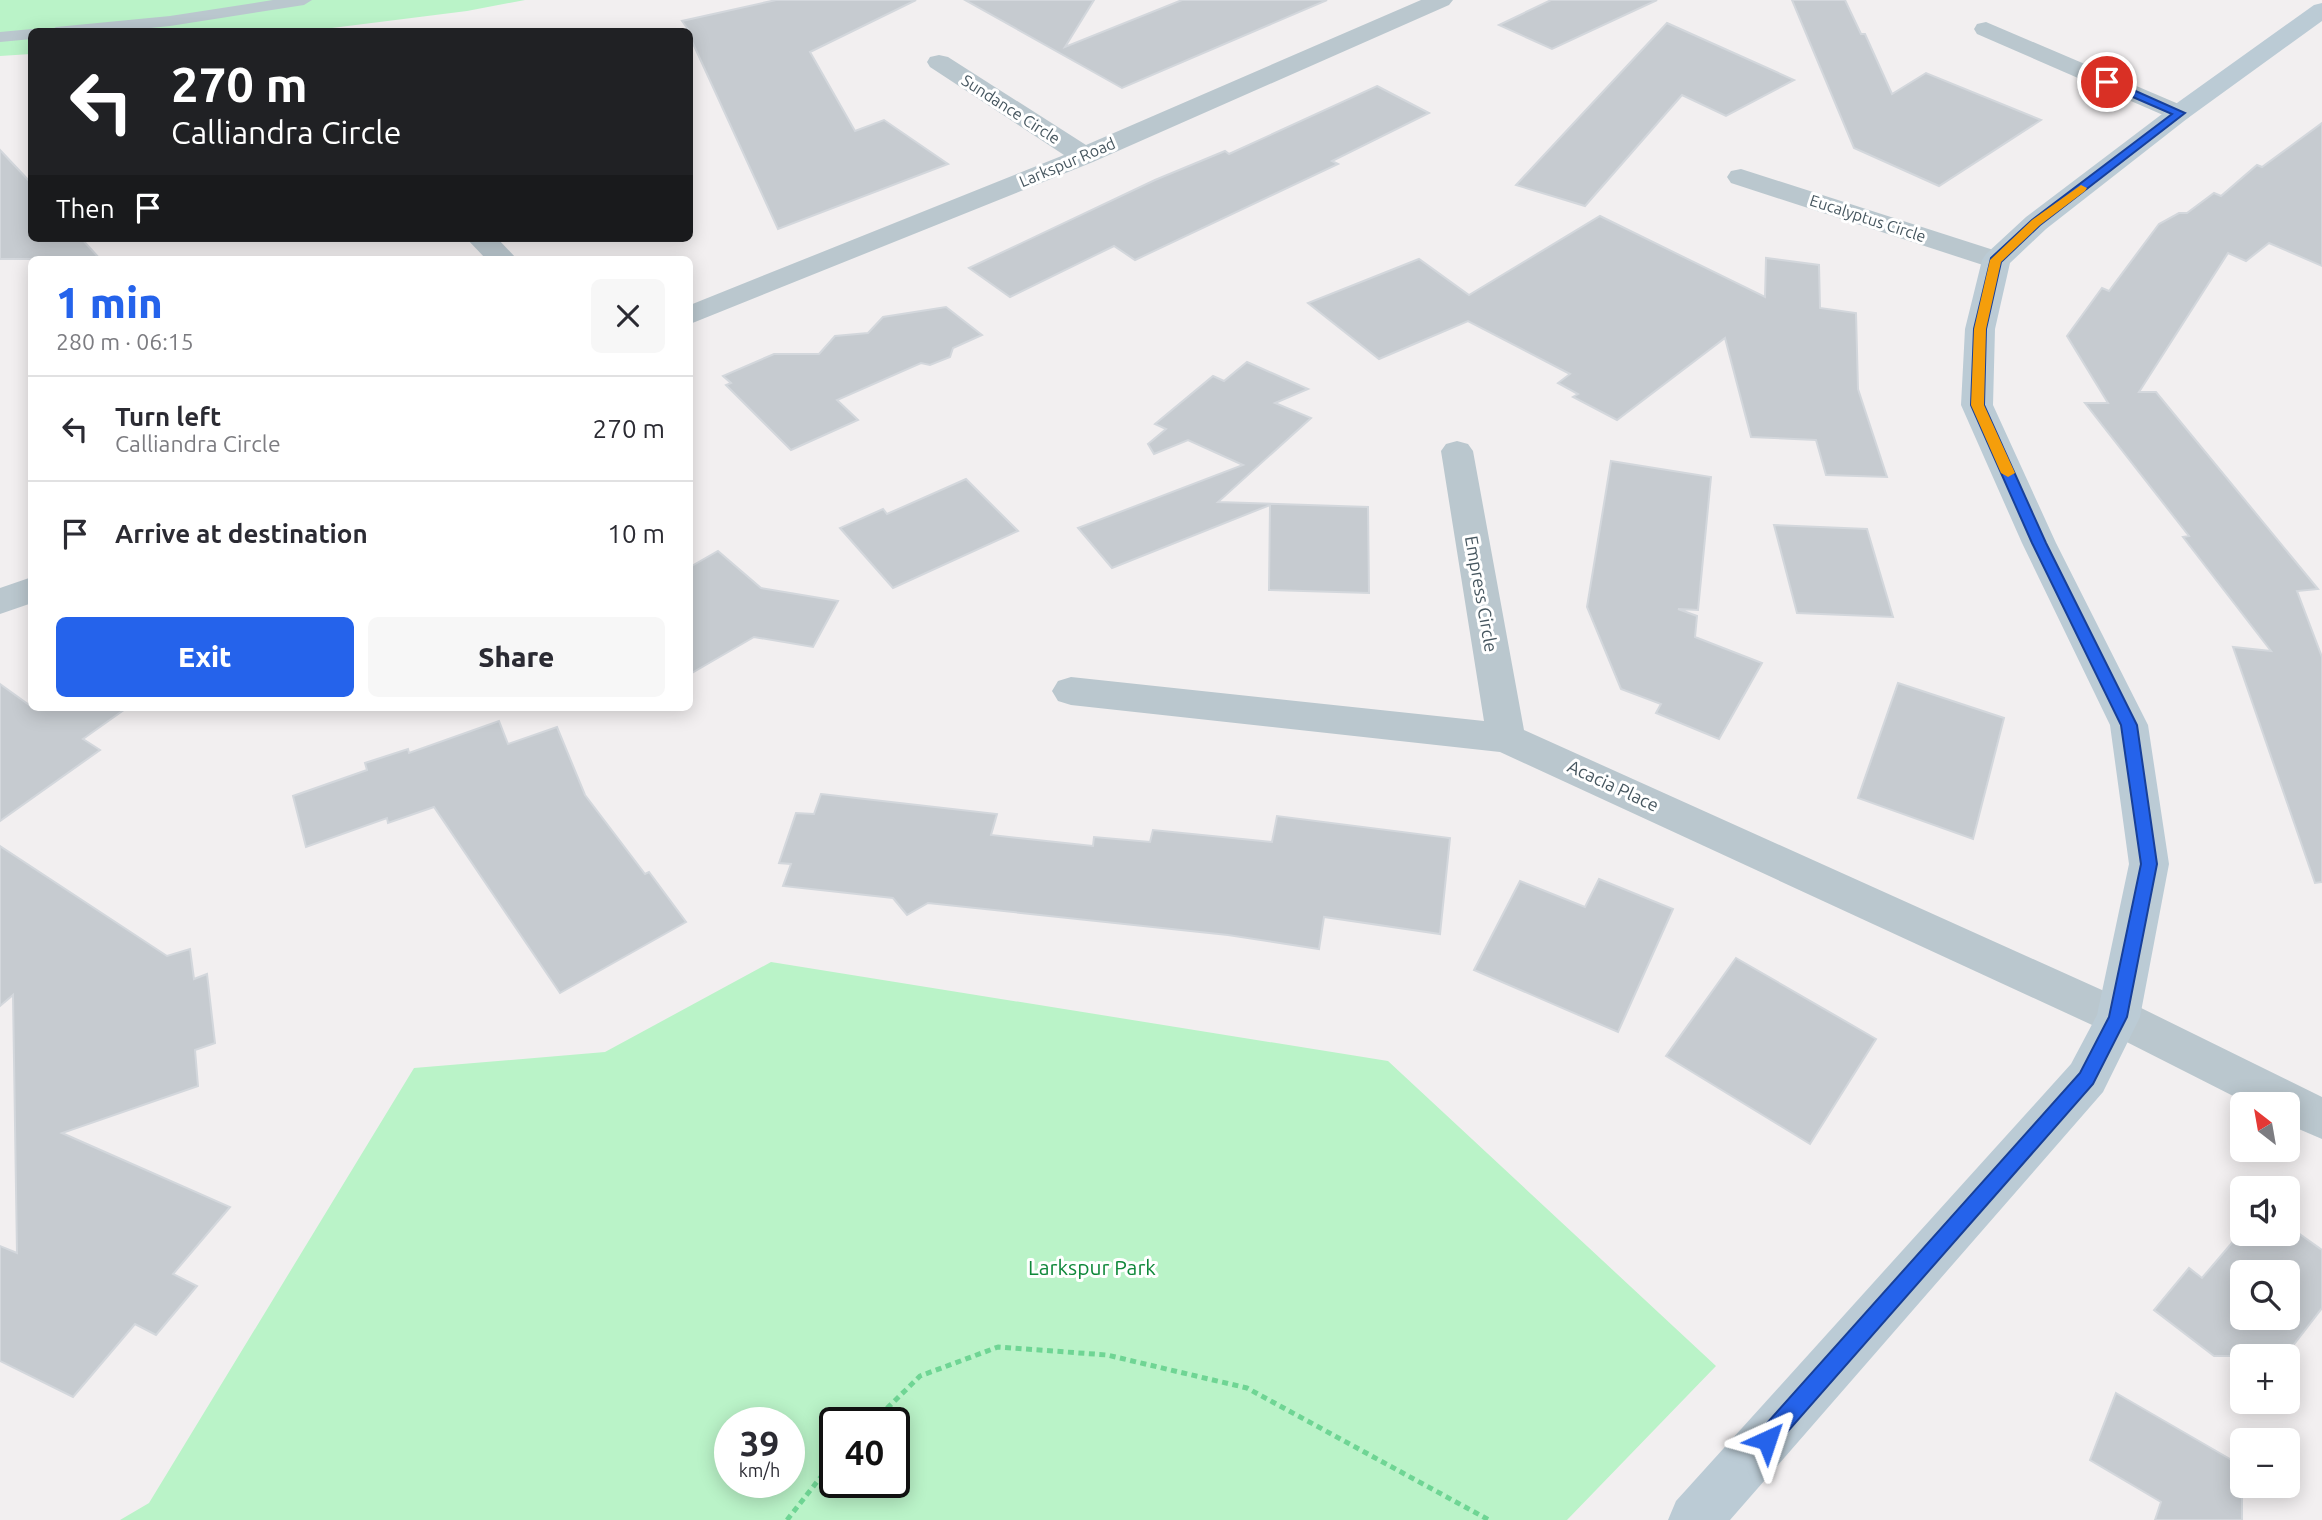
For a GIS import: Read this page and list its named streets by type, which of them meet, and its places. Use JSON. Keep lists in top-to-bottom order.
{
  "streets": {
    "street": [
      "Sundance Circle",
      "Larkspur Road",
      "Eucalyptus Circle",
      "Empress Circle",
      "Acacia Place"
    ]
  },
  "crossings": [
    ["Sundance Circle", "Larkspur Road"],
    ["Empress Circle", "Acacia Place"]
  ],
  "parks": ["Larkspur Park"],
  "north": "top left",
  "page": {
    "turn": ["270 m", "Calliandra Circle"],
    "then": "Then",
    "heading": ["1 min", "280 m · 06:15"],
    "list": [
      {
        "name": "Turn left",
        "note": "Calliandra Circle",
        "value": "270 m"
      },
      {
        "name": "Arrive at destination",
        "value": "10 m"
      }
    ],
    "buttons": ["Exit", "Share"],
    "map_buttons": ["+", "−"],
    "speed": "39 km/h",
    "limit": "40"
  }
}
